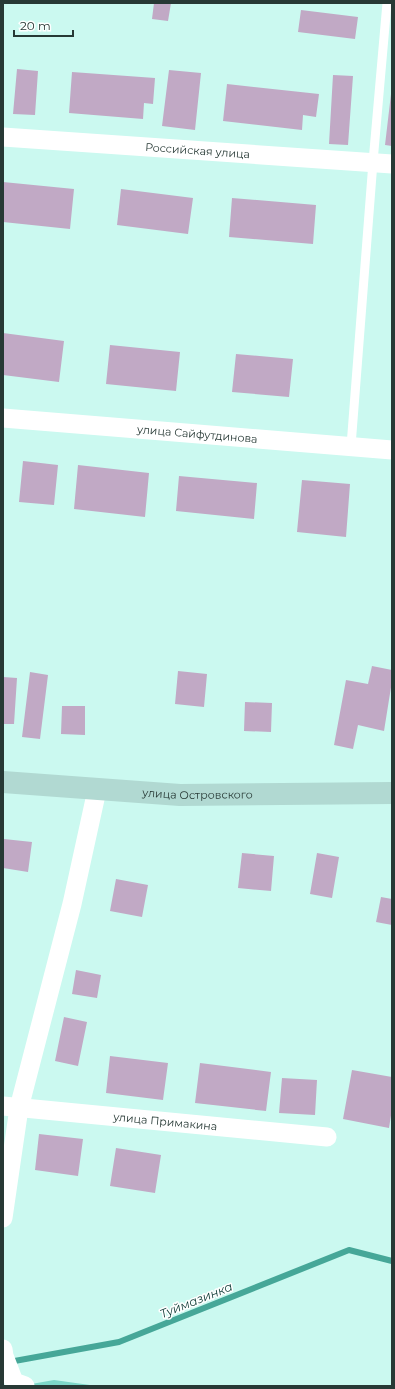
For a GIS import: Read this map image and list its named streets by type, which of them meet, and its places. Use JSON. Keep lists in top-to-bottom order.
{
  "streets": {
    "main road": ["улица Островского"],
    "street": ["Российская улица", "улица Сайфутдинова", "улица Примакина"]
  },
  "water": ["Туймазинка"],
  "scale_bar": "20 m"
}
